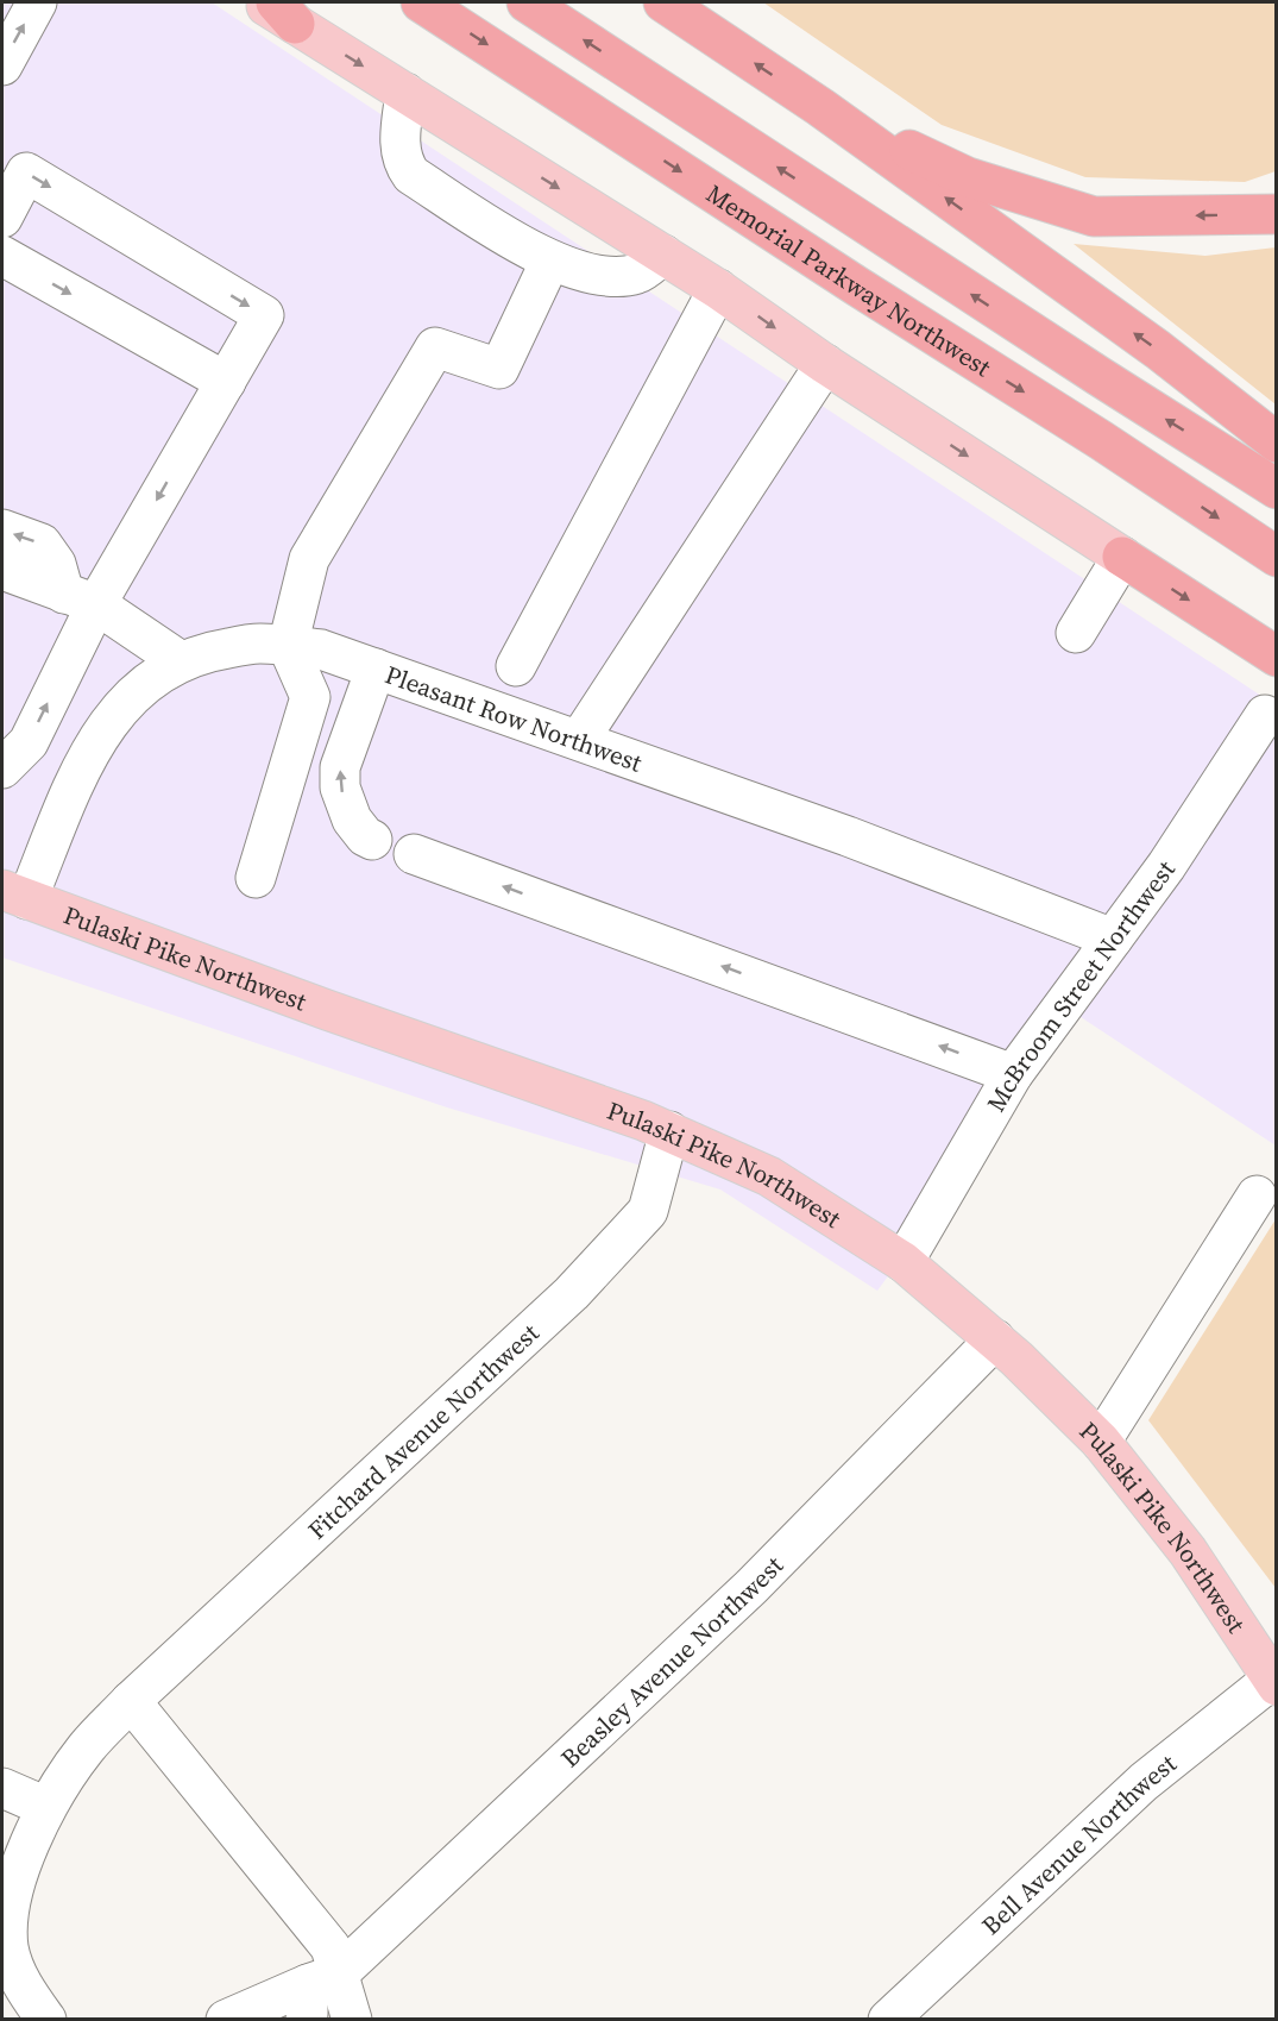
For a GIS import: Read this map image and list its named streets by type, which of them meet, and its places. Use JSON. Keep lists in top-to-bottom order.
{
  "streets": {
    "highway": ["Memorial Parkway Northwest"],
    "main road": ["Pulaski Pike Northwest"],
    "street": [
      "Pleasant Row Northwest",
      "McBroom Street Northwest",
      "Fitchard Avenue Northwest",
      "Beasley Avenue Northwest",
      "Bell Avenue Northwest"
    ]
  },
  "crossings": [
    ["Pleasant Row Northwest", "Pulaski Pike Northwest"],
    ["Pleasant Row Northwest", "McBroom Street Northwest"],
    ["Pulaski Pike Northwest", "McBroom Street Northwest"],
    ["Pulaski Pike Northwest", "Fitchard Avenue Northwest"],
    ["Pulaski Pike Northwest", "Beasley Avenue Northwest"],
    ["Pulaski Pike Northwest", "Bell Avenue Northwest"]
  ]
}
